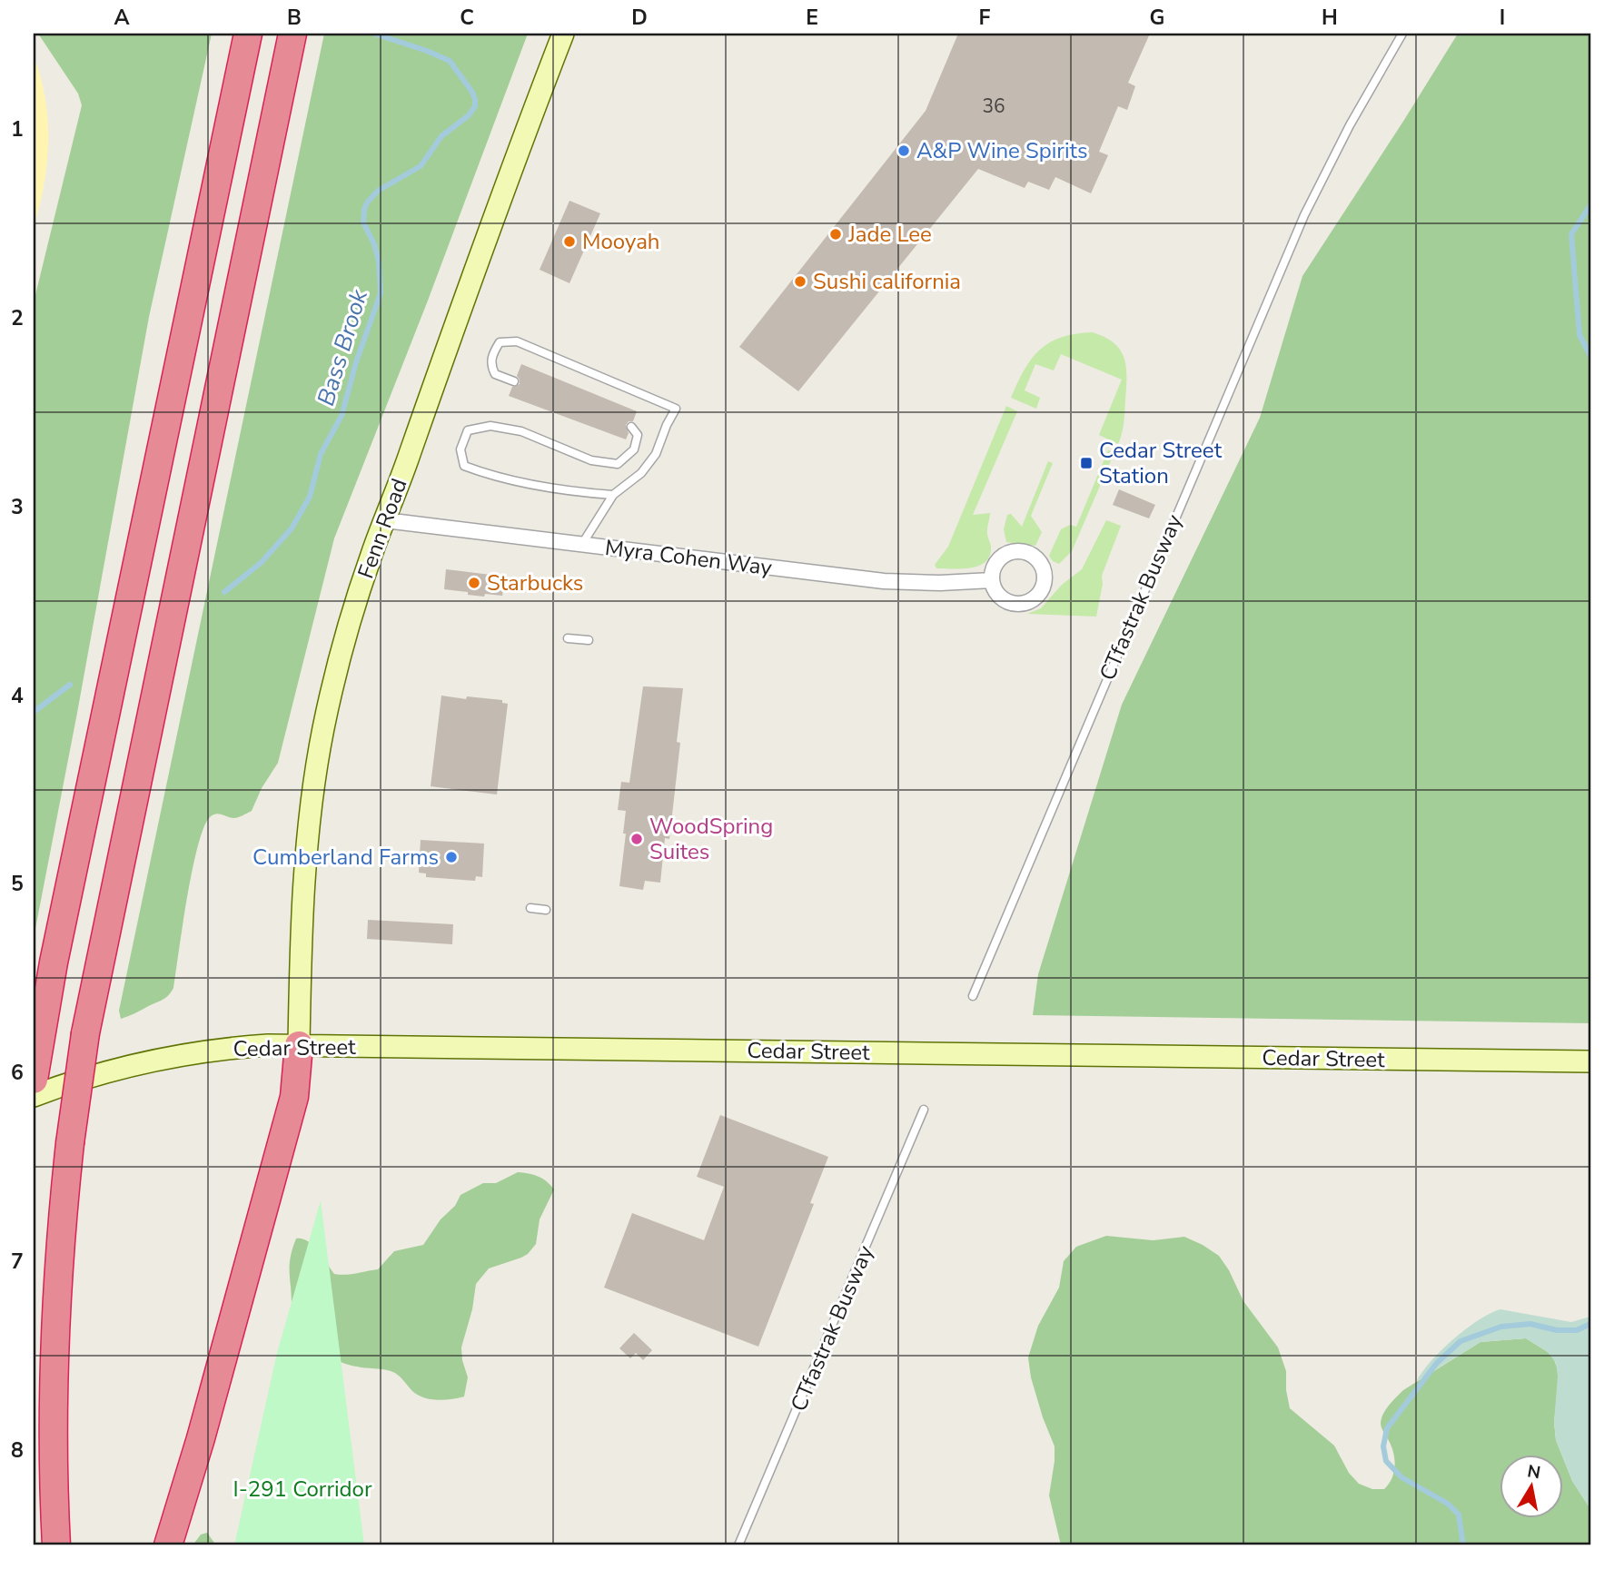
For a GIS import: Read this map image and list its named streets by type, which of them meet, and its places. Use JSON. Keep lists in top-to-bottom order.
{
  "streets": {
    "main road": ["Fenn Road", "Cedar Street"],
    "street": ["Myra Cohen Way"],
    "lane": ["CTfastrak Busway"]
  },
  "crossings": [
    ["Fenn Road", "Myra Cohen Way"],
    ["Fenn Road", "Cedar Street"]
  ],
  "water": ["Bass Brook"],
  "parks": ["I-291 Corridor"],
  "places": {
    "other": [
      "A&P Wine Spirits",
      "Jade Lee",
      "Mooyah",
      "Sushi california",
      "Starbucks",
      "WoodSpring Suites",
      "Cumberland Farms"
    ],
    "transit": ["Cedar Street Station"]
  },
  "house_numbers": ["36"],
  "north": "top",
  "grid": {
    "columns": [
      "A",
      "B",
      "C",
      "D",
      "E",
      "F",
      "G",
      "H",
      "I"
    ],
    "rows": [
      "1",
      "2",
      "3",
      "4",
      "5",
      "6",
      "7",
      "8"
    ]
  }
}
